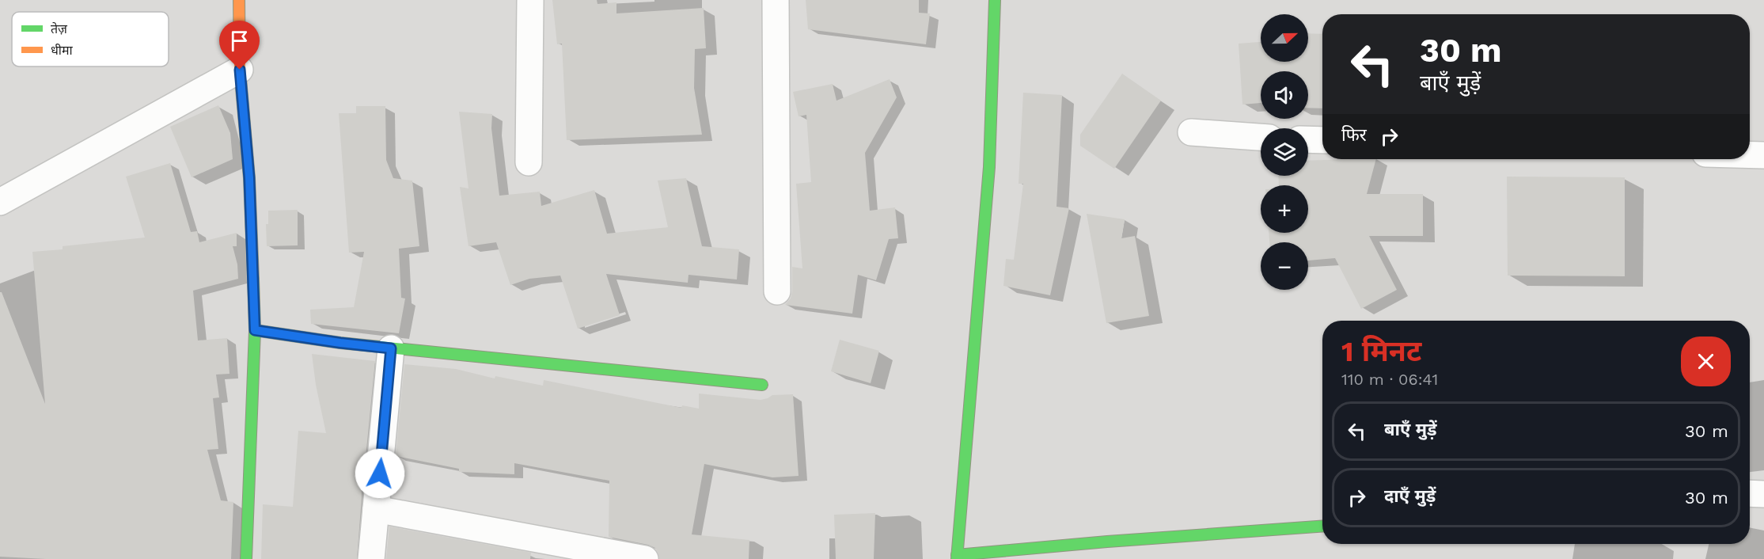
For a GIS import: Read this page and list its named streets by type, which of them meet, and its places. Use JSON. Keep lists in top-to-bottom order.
{
  "legend": ["तेज़", "धीमा"],
  "north": "right",
  "page": {
    "map_buttons": ["+", "−"],
    "turn": ["30 m", "बाएँ मुड़ें"],
    "then": "फिर",
    "heading": ["1 मिनट", "110 m · 06:41"],
    "list": [
      {
        "name": "बाएँ मुड़ें",
        "value": "30 m"
      },
      {
        "name": "दाएँ मुड़ें",
        "value": "30 m"
      }
    ]
  }
}
